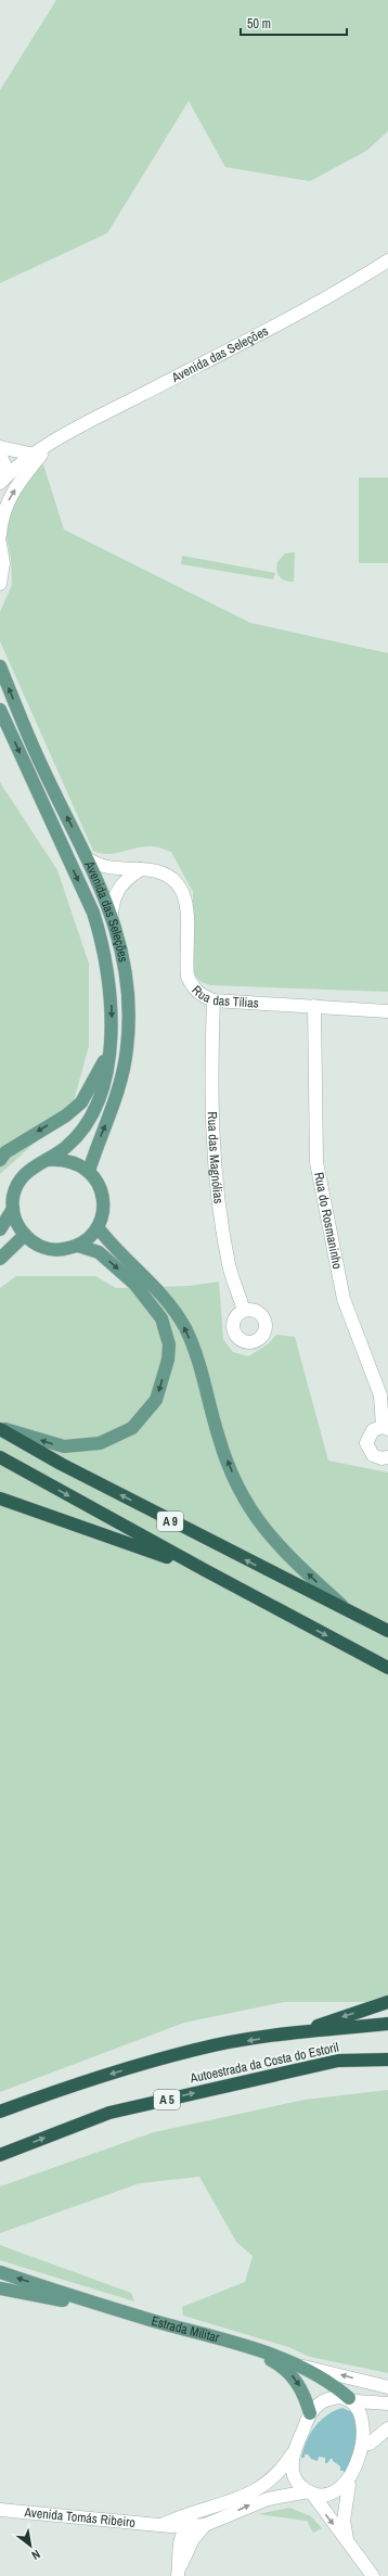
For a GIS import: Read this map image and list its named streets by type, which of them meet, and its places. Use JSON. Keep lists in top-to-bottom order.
{
  "streets": {
    "highway": ["A 9", "Autoestrada da Costa do Estoril", "A 5"],
    "main road": ["Avenida das Seleções", "Estrada Militar"],
    "street": [
      "Rua das Tílias",
      "Rua das Magnólias",
      "Rua do Rosmaninho",
      "Avenida Tomás Ribeiro"
    ]
  },
  "crossings": [
    ["Avenida das Seleções", "Rua das Tílias"],
    ["Rua das Tílias", "Rua das Magnólias"],
    ["Rua das Tílias", "Rua do Rosmaninho"],
    ["Estrada Militar", "Avenida Tomás Ribeiro"]
  ],
  "scale_bar": "50 m",
  "north": "bottom right"
}
